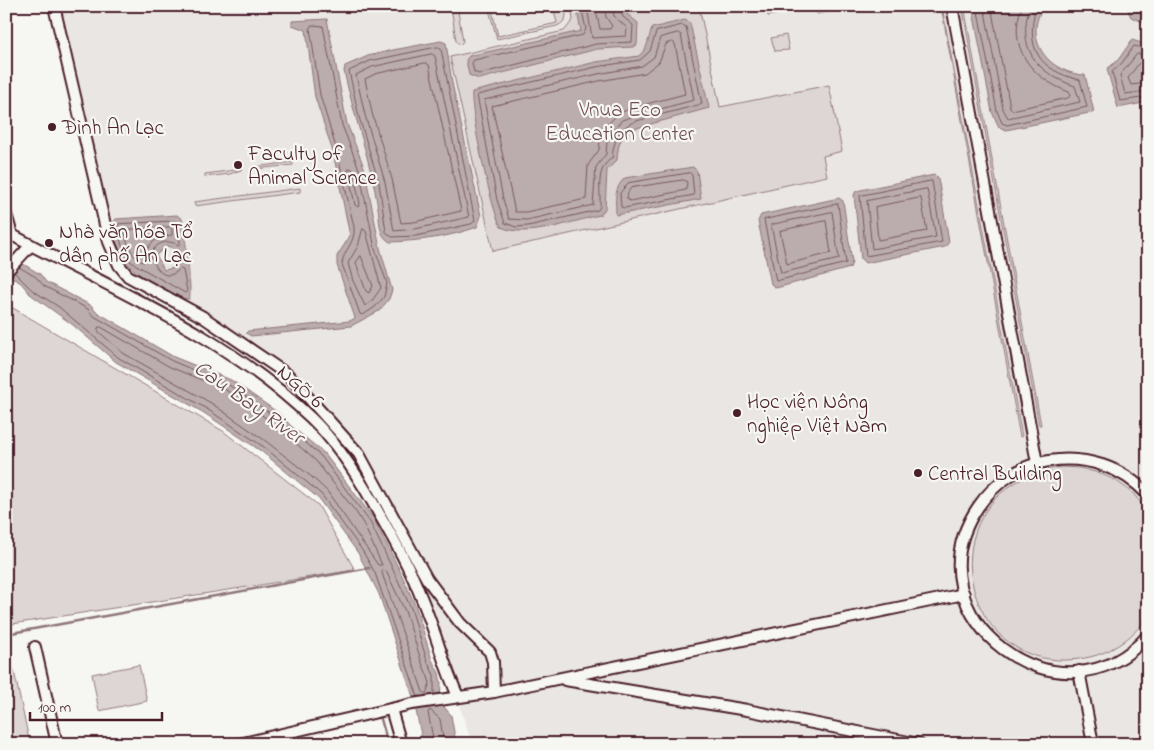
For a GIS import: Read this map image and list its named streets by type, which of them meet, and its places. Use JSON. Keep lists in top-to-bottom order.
{
  "streets": {
    "street": ["NGÕ 6"]
  },
  "water": ["Cau Bay River"],
  "parks": ["Vnua Eco Education Center"],
  "places": [
    "Đình An Lạc",
    "Faculty of Animal Science",
    "Nhà văn hóa Tổ dân phố An Lạc",
    "Học viện Nông nghiệp Việt Nam",
    "Central Building"
  ],
  "scale_bar": "100 m"
}
